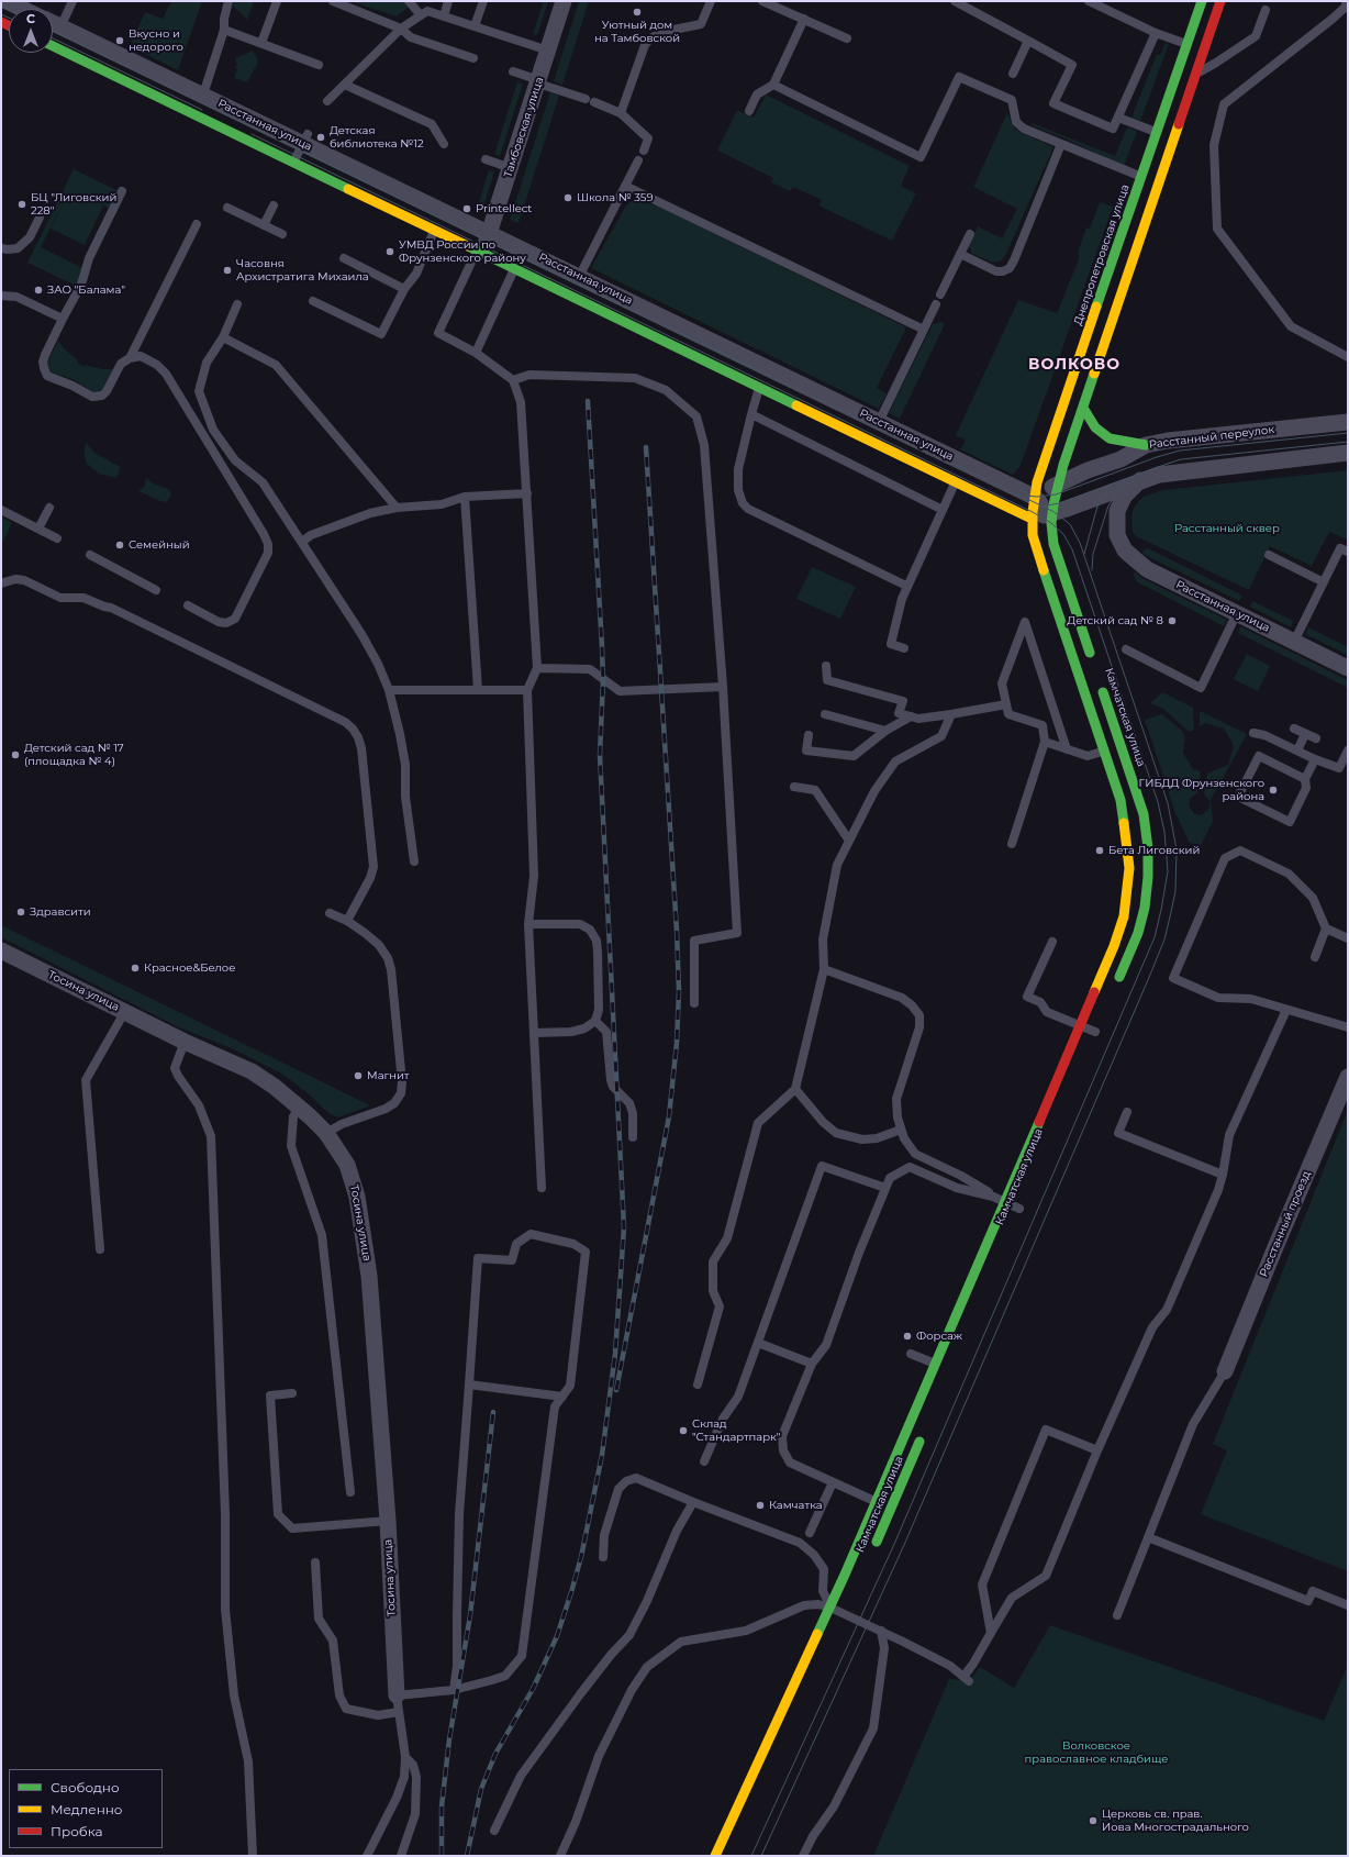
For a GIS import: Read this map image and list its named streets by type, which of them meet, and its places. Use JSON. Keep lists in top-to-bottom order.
{
  "streets": {
    "main road": ["Расстанная улица", "Днепропетровская улица", "Камчатская улица"],
    "street": [
      "Тамбовская улица",
      "Расстанный переулок",
      "Тосина улица",
      "Расстанный проезд"
    ]
  },
  "crossings": [
    ["Расстанная улица", "Тамбовская улица"],
    ["Расстанная улица", "Днепропетровская улица"],
    ["Расстанная улица", "Расстанный переулок"],
    ["Расстанная улица", "Камчатская улица"],
    ["Днепропетровская улица", "Расстанный переулок"],
    ["Днепропетровская улица", "Камчатская улица"],
    ["Расстанный переулок", "Камчатская улица"]
  ],
  "districts": ["ВОЛКОВО"],
  "parks": ["Расстанный сквер", "Волковское православное кладбище"],
  "places": [
    "Уютный дом на Тамбовской",
    "Вкусно и недорого",
    "Детская библиотека №12",
    "Школа № 359",
    "БЦ \"Лиговский 228\"",
    "Printellect",
    "УМВД России по Фрунзенского району",
    "Часовня Архистратига Михаила",
    "ЗАО \"Балама\"",
    "Семейный",
    "Детский сад № 8",
    "Детский сад № 17 (площадка № 4)",
    "ГИБДД Фрунзенского района",
    "Бета Лиговский",
    "Здравсити",
    "Красное&Белое",
    "Магнит",
    "Форсаж",
    "Склад \"Стандартпарк\"",
    "Камчатка",
    "Церковь св. прав. Иова Многострадального"
  ],
  "legend": ["Свободно", "Медленно", "Пробка"],
  "north": "top"
}
